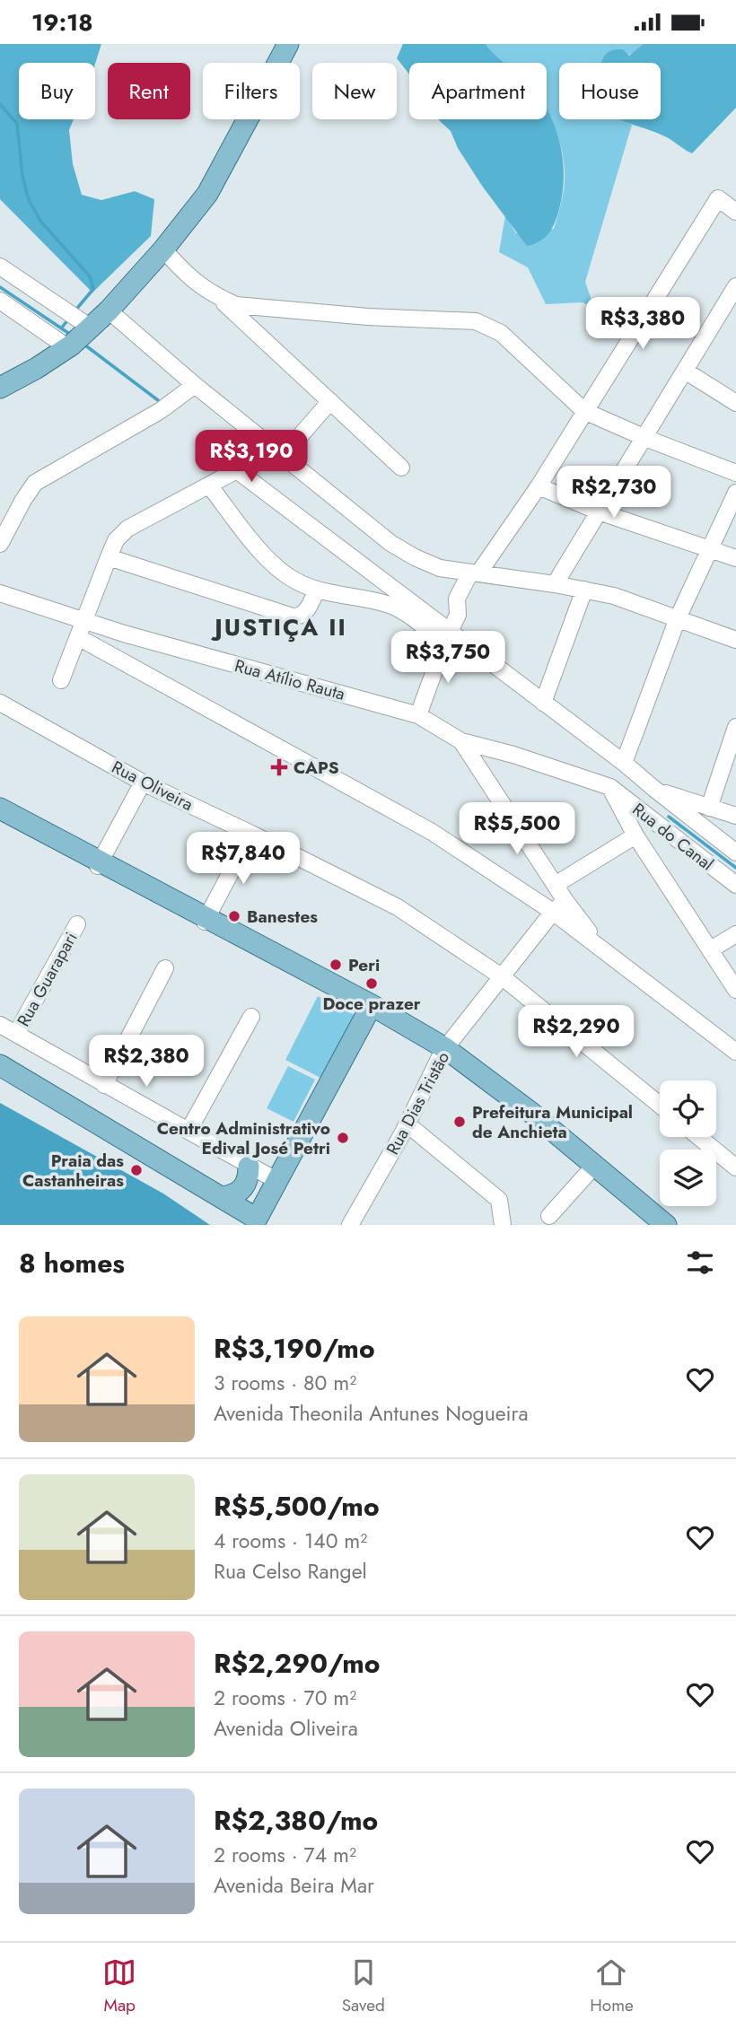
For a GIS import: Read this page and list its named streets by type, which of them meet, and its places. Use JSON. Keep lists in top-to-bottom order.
{
  "streets": {
    "street": [
      "Rua Atílio Rauta",
      "Rua Oliveira",
      "Rua do Canal",
      "Rua Guarapari",
      "Rua Dias Tristão"
    ]
  },
  "crossings": [
    ["Rua Atílio Rauta", "Rua do Canal"],
    ["Rua Oliveira", "Rua Dias Tristão"]
  ],
  "districts": ["JUSTIÇA II"],
  "places": {
    "health": ["CAPS"],
    "other": [
      "Banestes",
      "Peri",
      "Doce prazer",
      "Prefeitura Municipal de Anchieta",
      "Centro Administrativo Edival José Petri",
      "Praia das Castanheiras"
    ]
  },
  "page": {
    "status": "19:18",
    "chip": [
      "Buy",
      "Rent",
      "Filters",
      "New",
      "Apartment",
      "House"
    ],
    "price": [
      "R$3,380",
      "R$3,190",
      "R$2,730",
      "R$3,750",
      "R$5,500",
      "R$7,840",
      "R$2,290",
      "R$2,380"
    ],
    "heading": "8 homes",
    "list": [
      {
        "name": "R$3,190/mo",
        "note": "3 rooms · 80 m² · Avenida Theonila Antunes Nogueira"
      },
      {
        "name": "R$5,500/mo",
        "note": "4 rooms · 140 m² · Rua Celso Rangel"
      },
      {
        "name": "R$2,290/mo",
        "note": "2 rooms · 70 m² · Avenida Oliveira"
      },
      {
        "name": "R$2,380/mo",
        "note": "2 rooms · 74 m² · Avenida Beira Mar"
      }
    ],
    "tabs": ["Map", "Saved", "Home"]
  }
}
